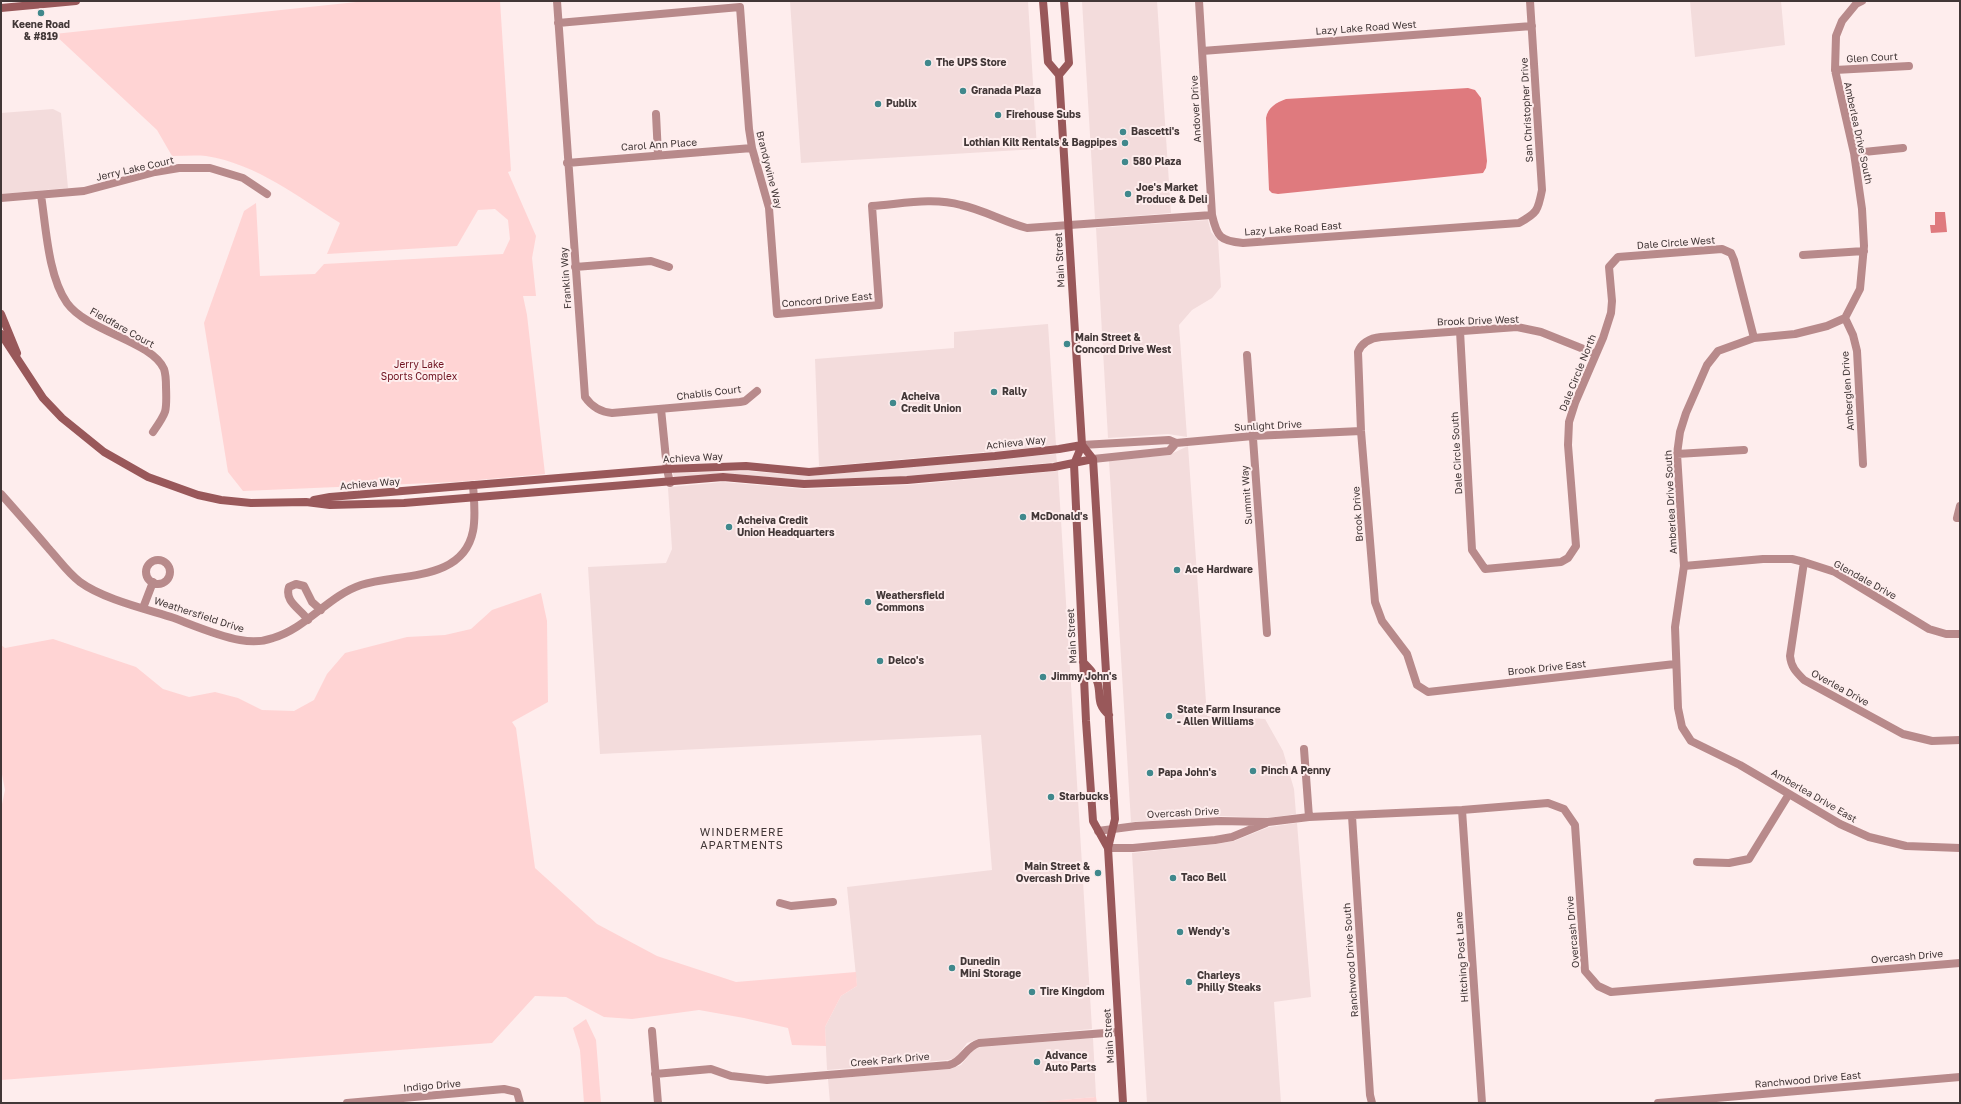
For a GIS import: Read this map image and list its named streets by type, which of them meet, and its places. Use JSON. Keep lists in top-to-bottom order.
{
  "streets": {
    "street": [
      "Lazy Lake Road West",
      "Glen Court",
      "Andover Drive",
      "San Christopher Drive",
      "Amberlea Drive South",
      "Carol Ann Place",
      "Jerry Lake Court",
      "Brandywine Way",
      "Lazy Lake Road East",
      "Dale Circle West",
      "Main Street",
      "Franklin Way",
      "Concord Drive East",
      "Brook Drive West",
      "Fieldfare Court",
      "Dale Circle North",
      "Amberglen Drive",
      "Chablis Court",
      "Sunlight Drive",
      "Achieva Way",
      "Dale Circle South",
      "Summit Way",
      "Brook Drive",
      "Glendale Drive",
      "Weathersfield Drive",
      "Brook Drive East",
      "Overlea Drive",
      "Amberlea Drive East",
      "Overcash Drive",
      "Hitching Post Lane",
      "Ranchwood Drive South",
      "Creek Park Drive",
      "Ranchwood Drive East",
      "Indigo Drive"
    ]
  },
  "crossings": [
    ["Lazy Lake Road West", "Andover Drive"],
    ["Lazy Lake Road West", "San Christopher Drive"],
    ["Glen Court", "Amberlea Drive South"],
    ["Andover Drive", "Lazy Lake Road East"],
    ["San Christopher Drive", "Lazy Lake Road East"],
    ["Amberlea Drive South", "Dale Circle West"],
    ["Amberlea Drive South", "Amberglen Drive"],
    ["Amberlea Drive South", "Glendale Drive"],
    ["Amberlea Drive South", "Brook Drive East"],
    ["Amberlea Drive South", "Amberlea Drive East"],
    ["Carol Ann Place", "Brandywine Way"],
    ["Carol Ann Place", "Franklin Way"],
    ["Jerry Lake Court", "Fieldfare Court"],
    ["Brandywine Way", "Franklin Way"],
    ["Brandywine Way", "Concord Drive East"],
    ["Dale Circle West", "Dale Circle North"],
    ["Main Street", "Concord Drive East"],
    ["Main Street", "Sunlight Drive"],
    ["Main Street", "Achieva Way"],
    ["Main Street", "Overcash Drive"],
    ["Main Street", "Creek Park Drive"],
    ["Franklin Way", "Chablis Court"],
    ["Brook Drive West", "Dale Circle North"],
    ["Brook Drive West", "Dale Circle South"],
    ["Brook Drive West", "Brook Drive"],
    ["Dale Circle North", "Dale Circle South"],
    ["Sunlight Drive", "Achieva Way"],
    ["Sunlight Drive", "Summit Way"],
    ["Sunlight Drive", "Brook Drive"],
    ["Achieva Way", "Weathersfield Drive"],
    ["Brook Drive", "Brook Drive East"],
    ["Glendale Drive", "Overlea Drive"],
    ["Overcash Drive", "Hitching Post Lane"],
    ["Overcash Drive", "Ranchwood Drive South"]
  ],
  "districts": ["WINDERMERE APARTMENTS"],
  "parks": ["Jerry Lake Sports Complex"],
  "places": [
    "Keene Road & #819",
    "The UPS Store",
    "Granada Plaza",
    "Publix",
    "Firehouse Subs",
    "Bascetti's",
    "Lothian Kilt Rentals & Bagpipes",
    "580 Plaza",
    "Joe's Market Produce & Deli",
    "Main Street & Concord Drive West",
    "Rally",
    "Acheiva Credit Union",
    "McDonald's",
    "Acheiva Credit Union Headquarters",
    "Ace Hardware",
    "Weathersfield Commons",
    "Delco's",
    "Jimmy John's",
    "State Farm Insurance - Allen Williams",
    "Pinch A Penny",
    "Papa John's",
    "Starbucks",
    "Main Street & Overcash Drive",
    "Taco Bell",
    "Wendy's",
    "Dunedin Mini Storage",
    "Charleys Philly Steaks",
    "Tire Kingdom",
    "Advance Auto Parts"
  ]
}
